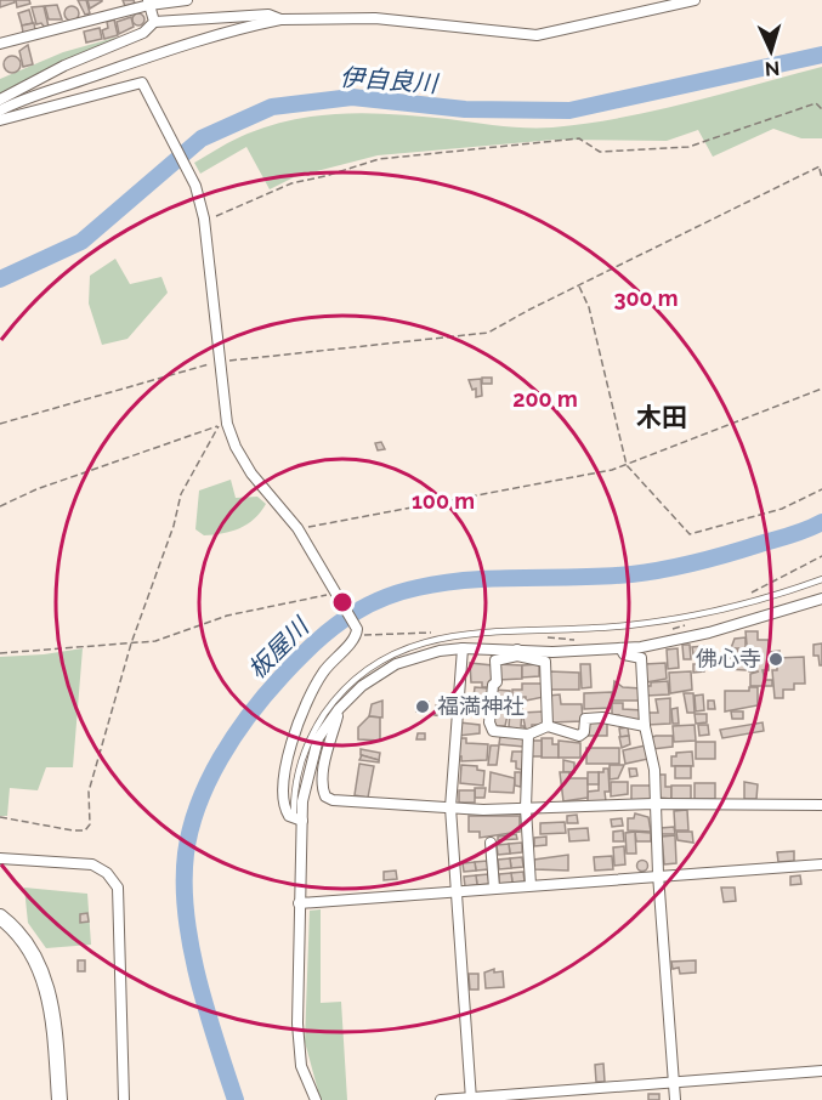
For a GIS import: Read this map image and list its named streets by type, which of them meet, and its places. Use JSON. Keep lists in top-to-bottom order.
{
  "districts": ["木田"],
  "water": ["伊自良川", "板屋川"],
  "places": ["佛心寺", "福満神社"],
  "north": "bottom",
  "rings": ["300 m", "200 m", "100 m"]
}
